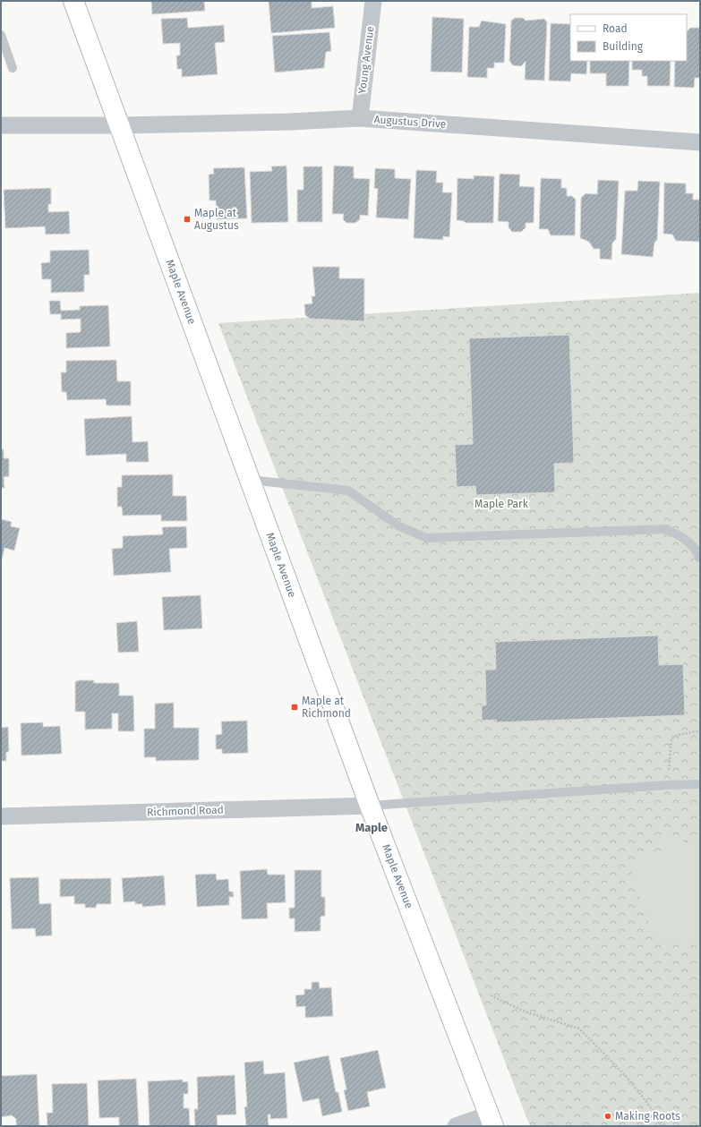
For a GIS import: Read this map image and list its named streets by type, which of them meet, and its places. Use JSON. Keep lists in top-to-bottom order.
{
  "streets": {
    "main road": ["Maple Avenue"],
    "street": ["Young Avenue", "Augustus Drive", "Richmond Road"]
  },
  "crossings": [
    ["Young Avenue", "Augustus Drive"],
    ["Augustus Drive", "Maple Avenue"],
    ["Maple Avenue", "Richmond Road"]
  ],
  "districts": ["Maple"],
  "parks": ["Maple Park"],
  "places": {
    "transit": ["Maple at Augustus", "Maple at Richmond"],
    "other": ["Making Roots"]
  },
  "legend": ["Road", "Building"]
}
